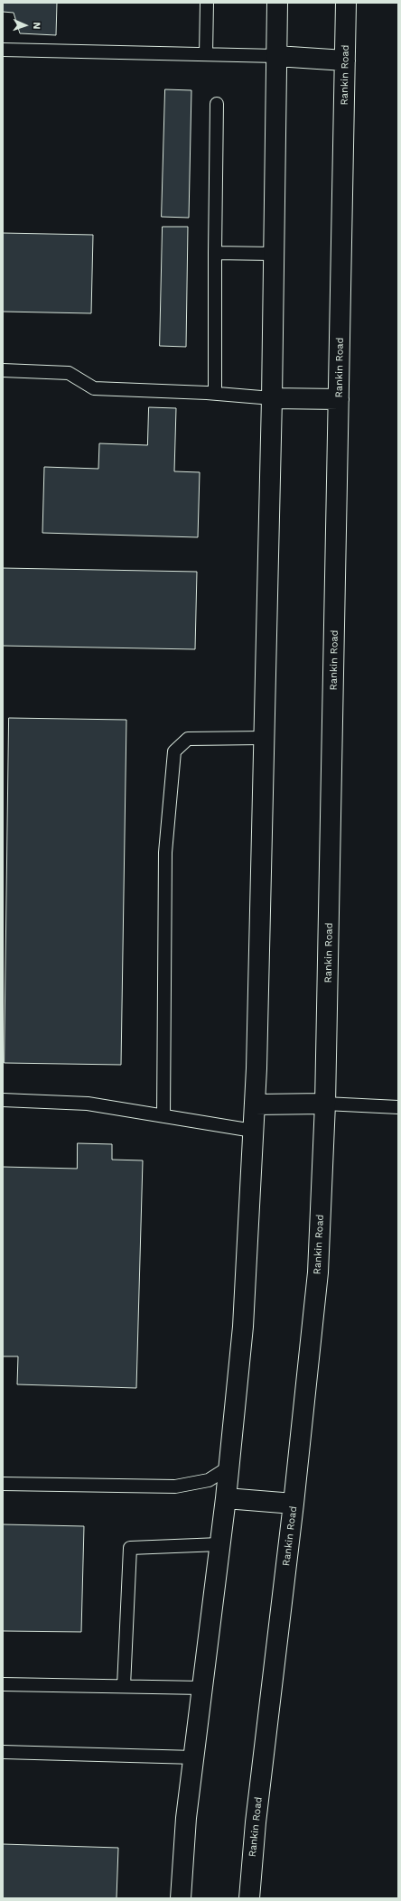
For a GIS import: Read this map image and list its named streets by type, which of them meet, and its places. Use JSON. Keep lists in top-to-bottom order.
{
  "streets": {
    "main road": ["Rankin Road"]
  },
  "north": "right"
}
